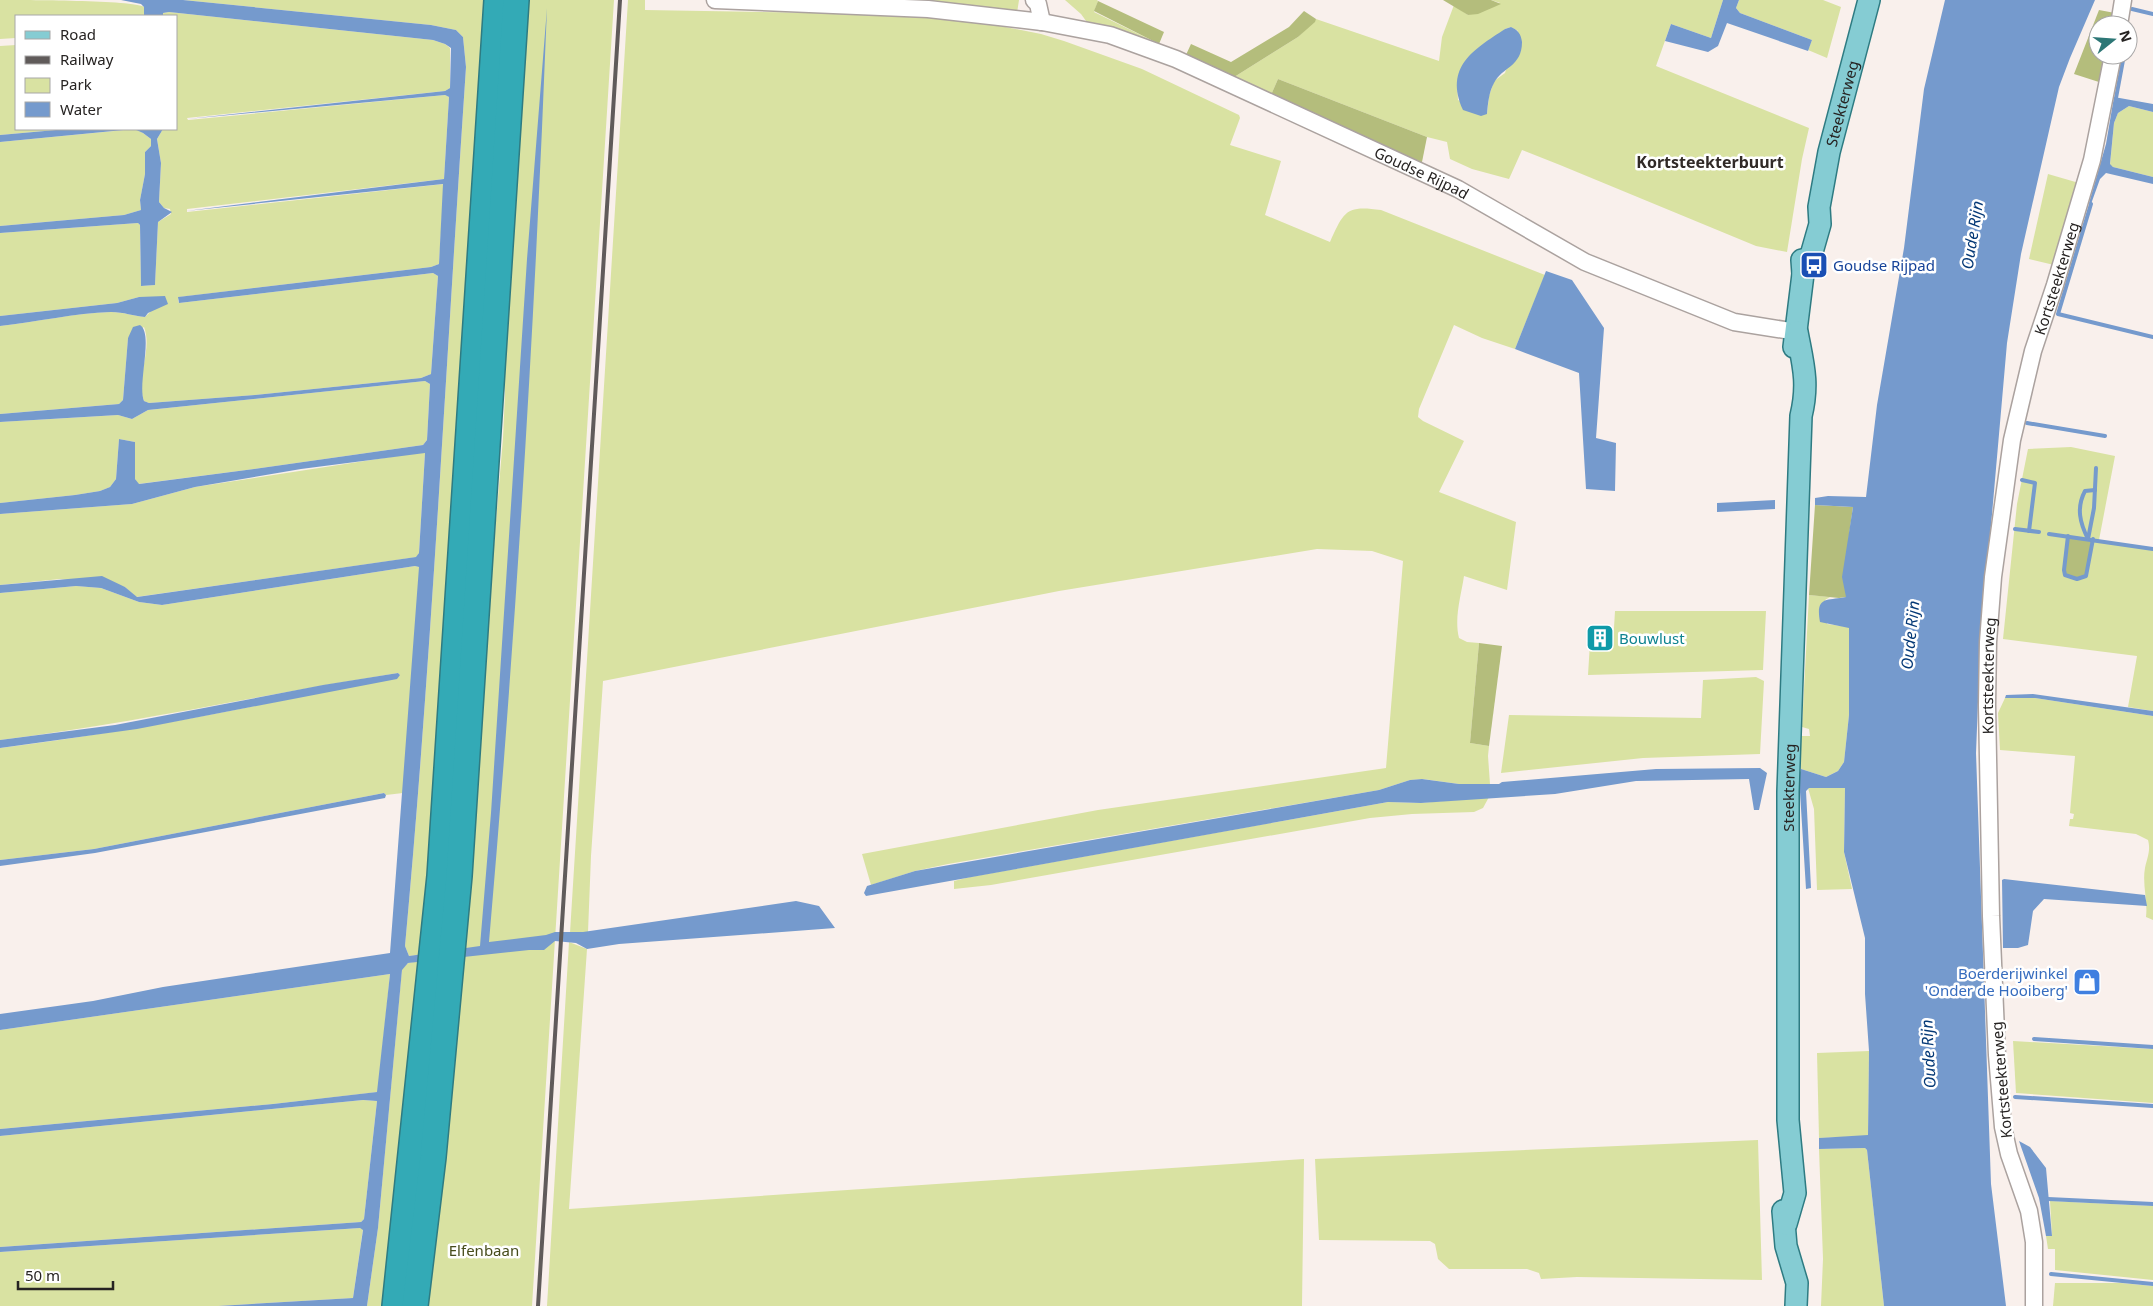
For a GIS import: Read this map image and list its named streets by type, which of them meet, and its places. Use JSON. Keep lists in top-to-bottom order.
{
  "streets": {
    "main road": ["Steekterweg"],
    "street": ["Goudse Rijpad", "Kortsteekterweg"]
  },
  "crossings": [
    ["Steekterweg", "Goudse Rijpad"]
  ],
  "districts": ["Kortsteekterbuurt"],
  "water": ["Oude Rijn"],
  "parks": ["Elfenbaan"],
  "places": {
    "bus stop": ["Goudse Rijpad"],
    "building": ["Bouwlust"],
    "shop": ["Boerderijwinkel 'Onder de Hooiberg'"]
  },
  "legend": [
    "Road",
    "Railway",
    "Park",
    "Water"
  ],
  "scale_bar": "50 m",
  "north": "right"
}
